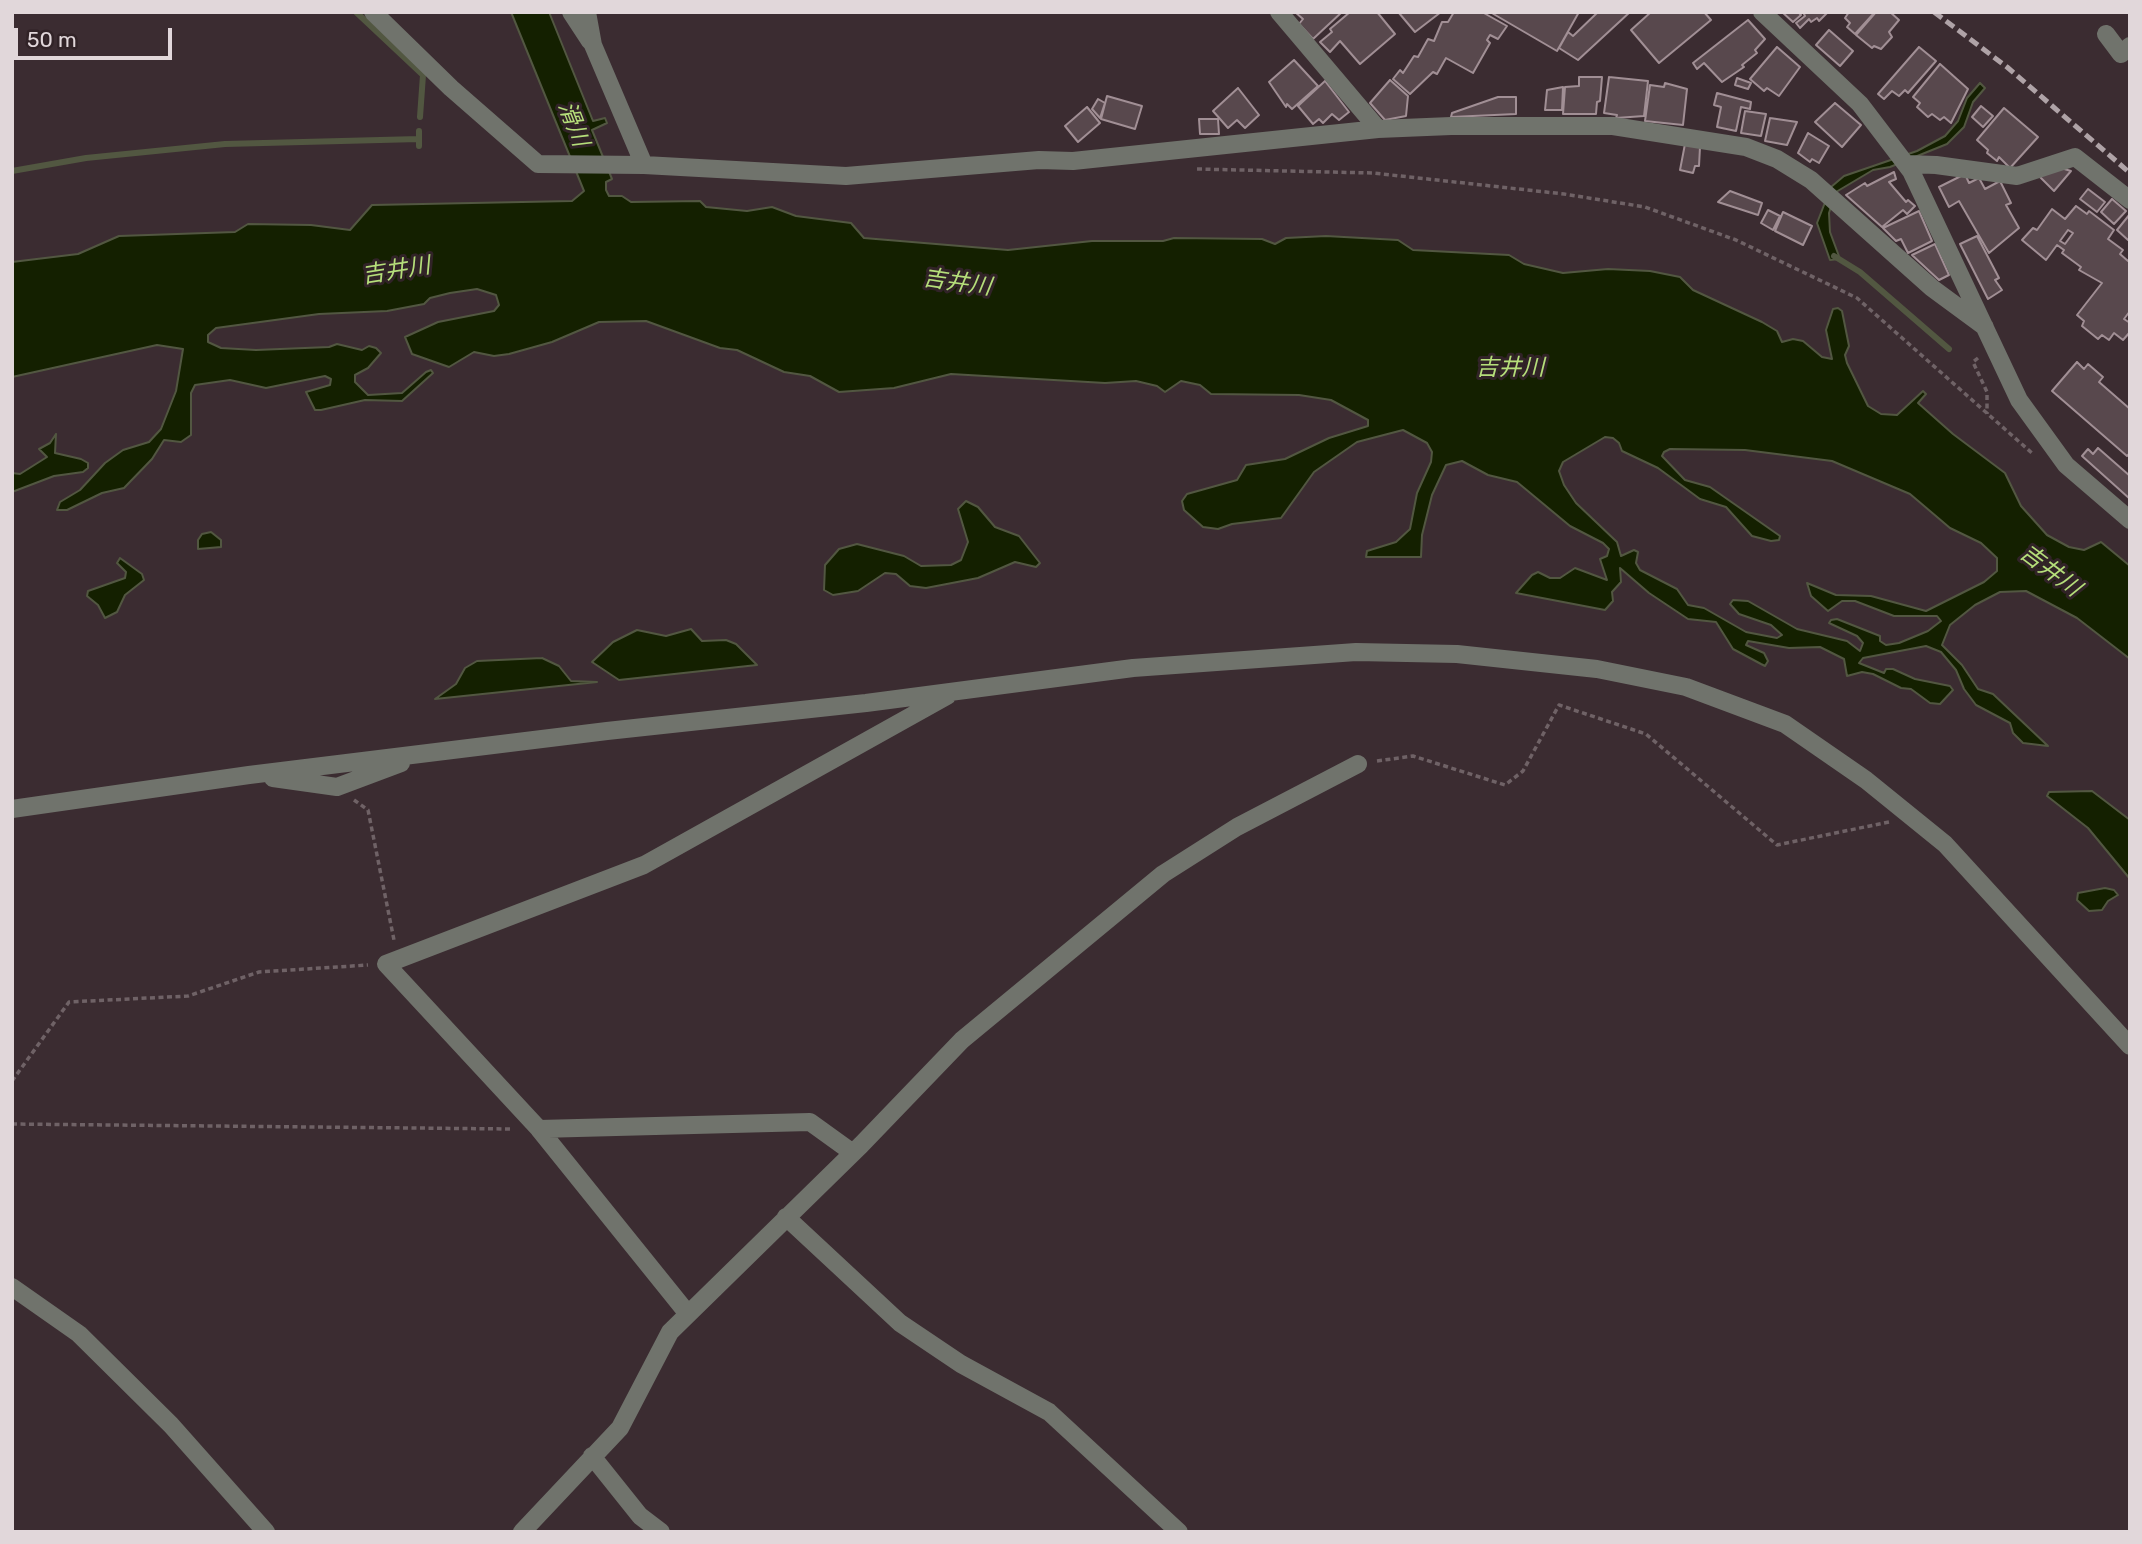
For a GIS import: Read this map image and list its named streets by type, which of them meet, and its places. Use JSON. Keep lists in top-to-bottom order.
{
  "water": ["滑川", "吉井川"],
  "scale_bar": "50 m"
}
